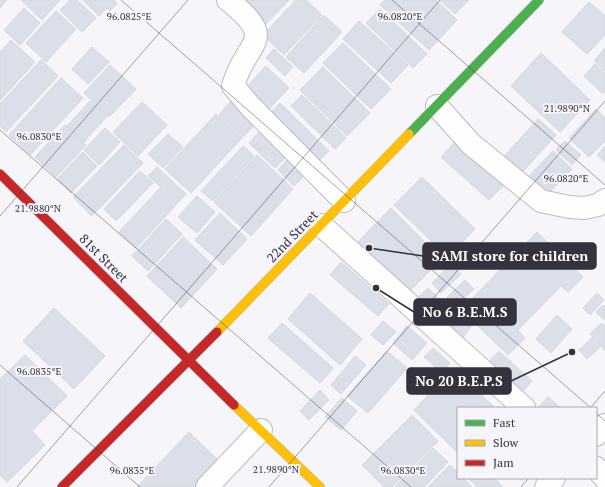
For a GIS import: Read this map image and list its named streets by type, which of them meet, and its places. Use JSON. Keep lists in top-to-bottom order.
{
  "streets": {
    "main road": ["22nd Street", "81st Street"]
  },
  "crossings": [
    ["22nd Street", "81st Street"]
  ],
  "places": ["SAMI store for children", "No 6 B.E.M.S", "No 20 B.E.P.S"],
  "legend": ["Fast", "Slow", "Jam"],
  "coordinates": [
    "96.0825°E",
    "96.0820°E",
    "21.9890°N",
    "96.0830°E",
    "21.9880°N",
    "96.0835°E"
  ]
}
